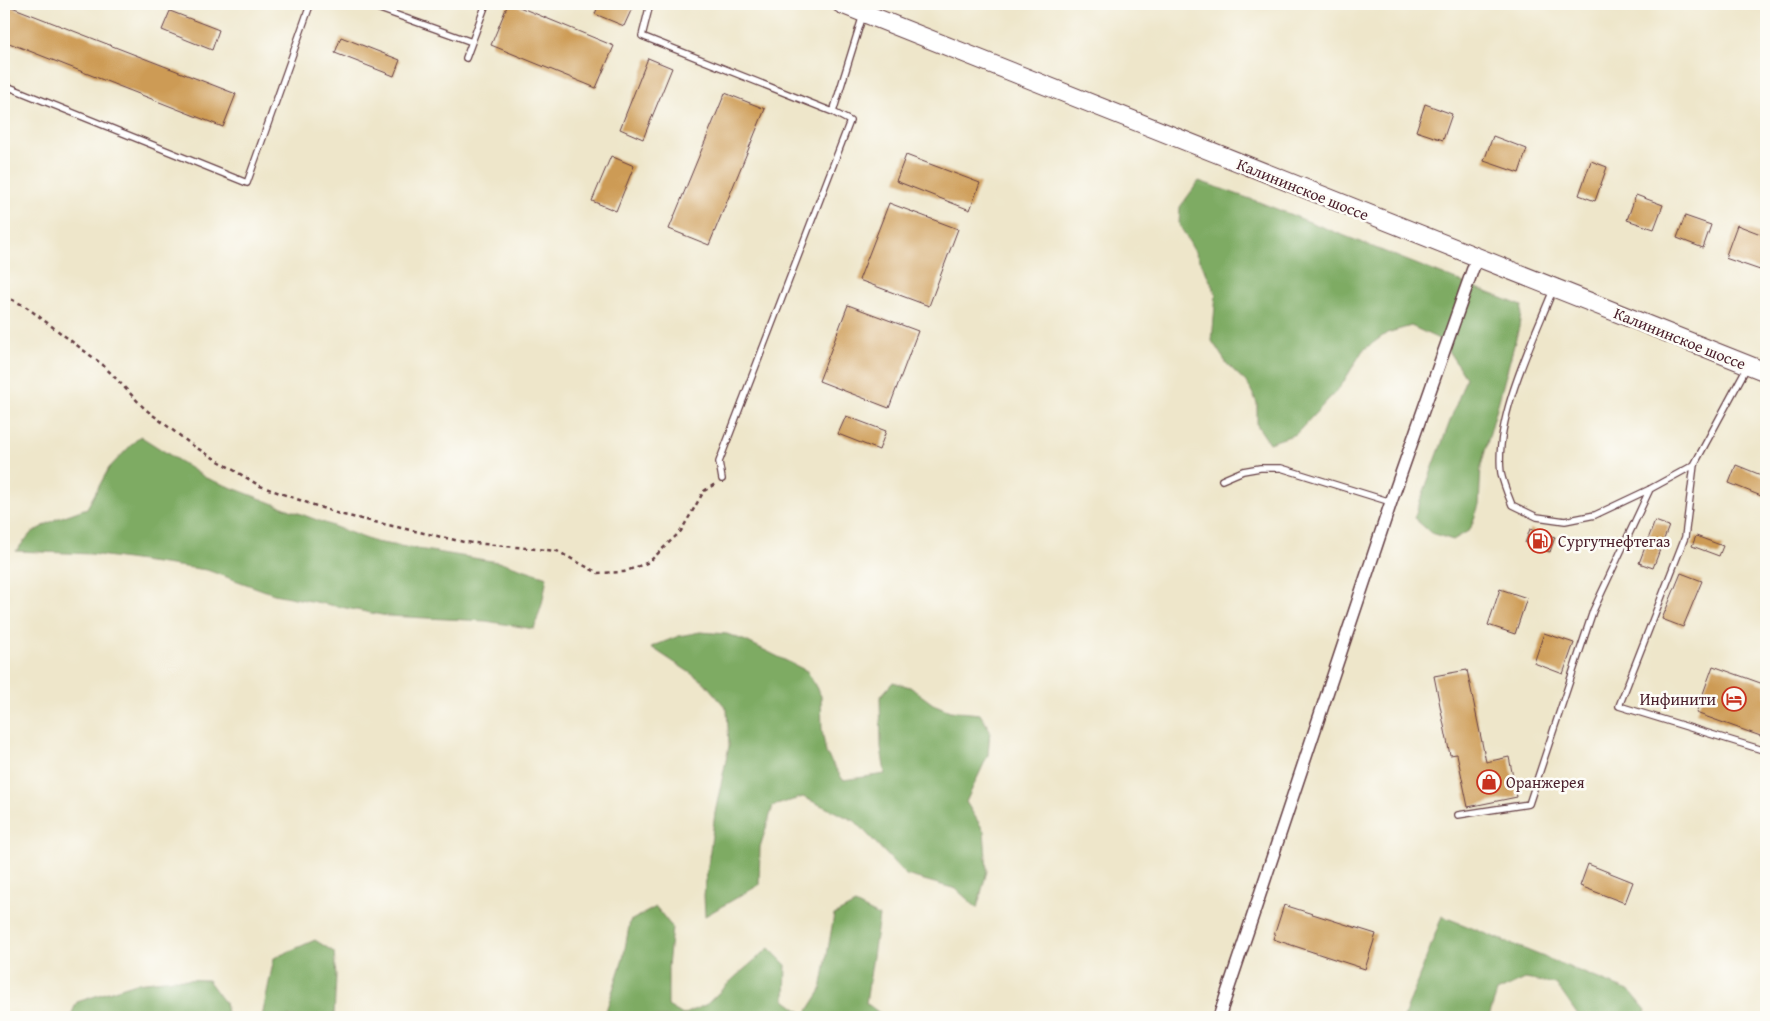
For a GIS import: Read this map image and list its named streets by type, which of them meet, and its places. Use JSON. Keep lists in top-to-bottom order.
{
  "streets": {
    "main road": ["Калининское шоссе"]
  },
  "places": {
    "fuel station": ["Сургутнефтегаз"],
    "hotel": ["Инфинити"],
    "shop": ["Оранжерея"]
  }
}
